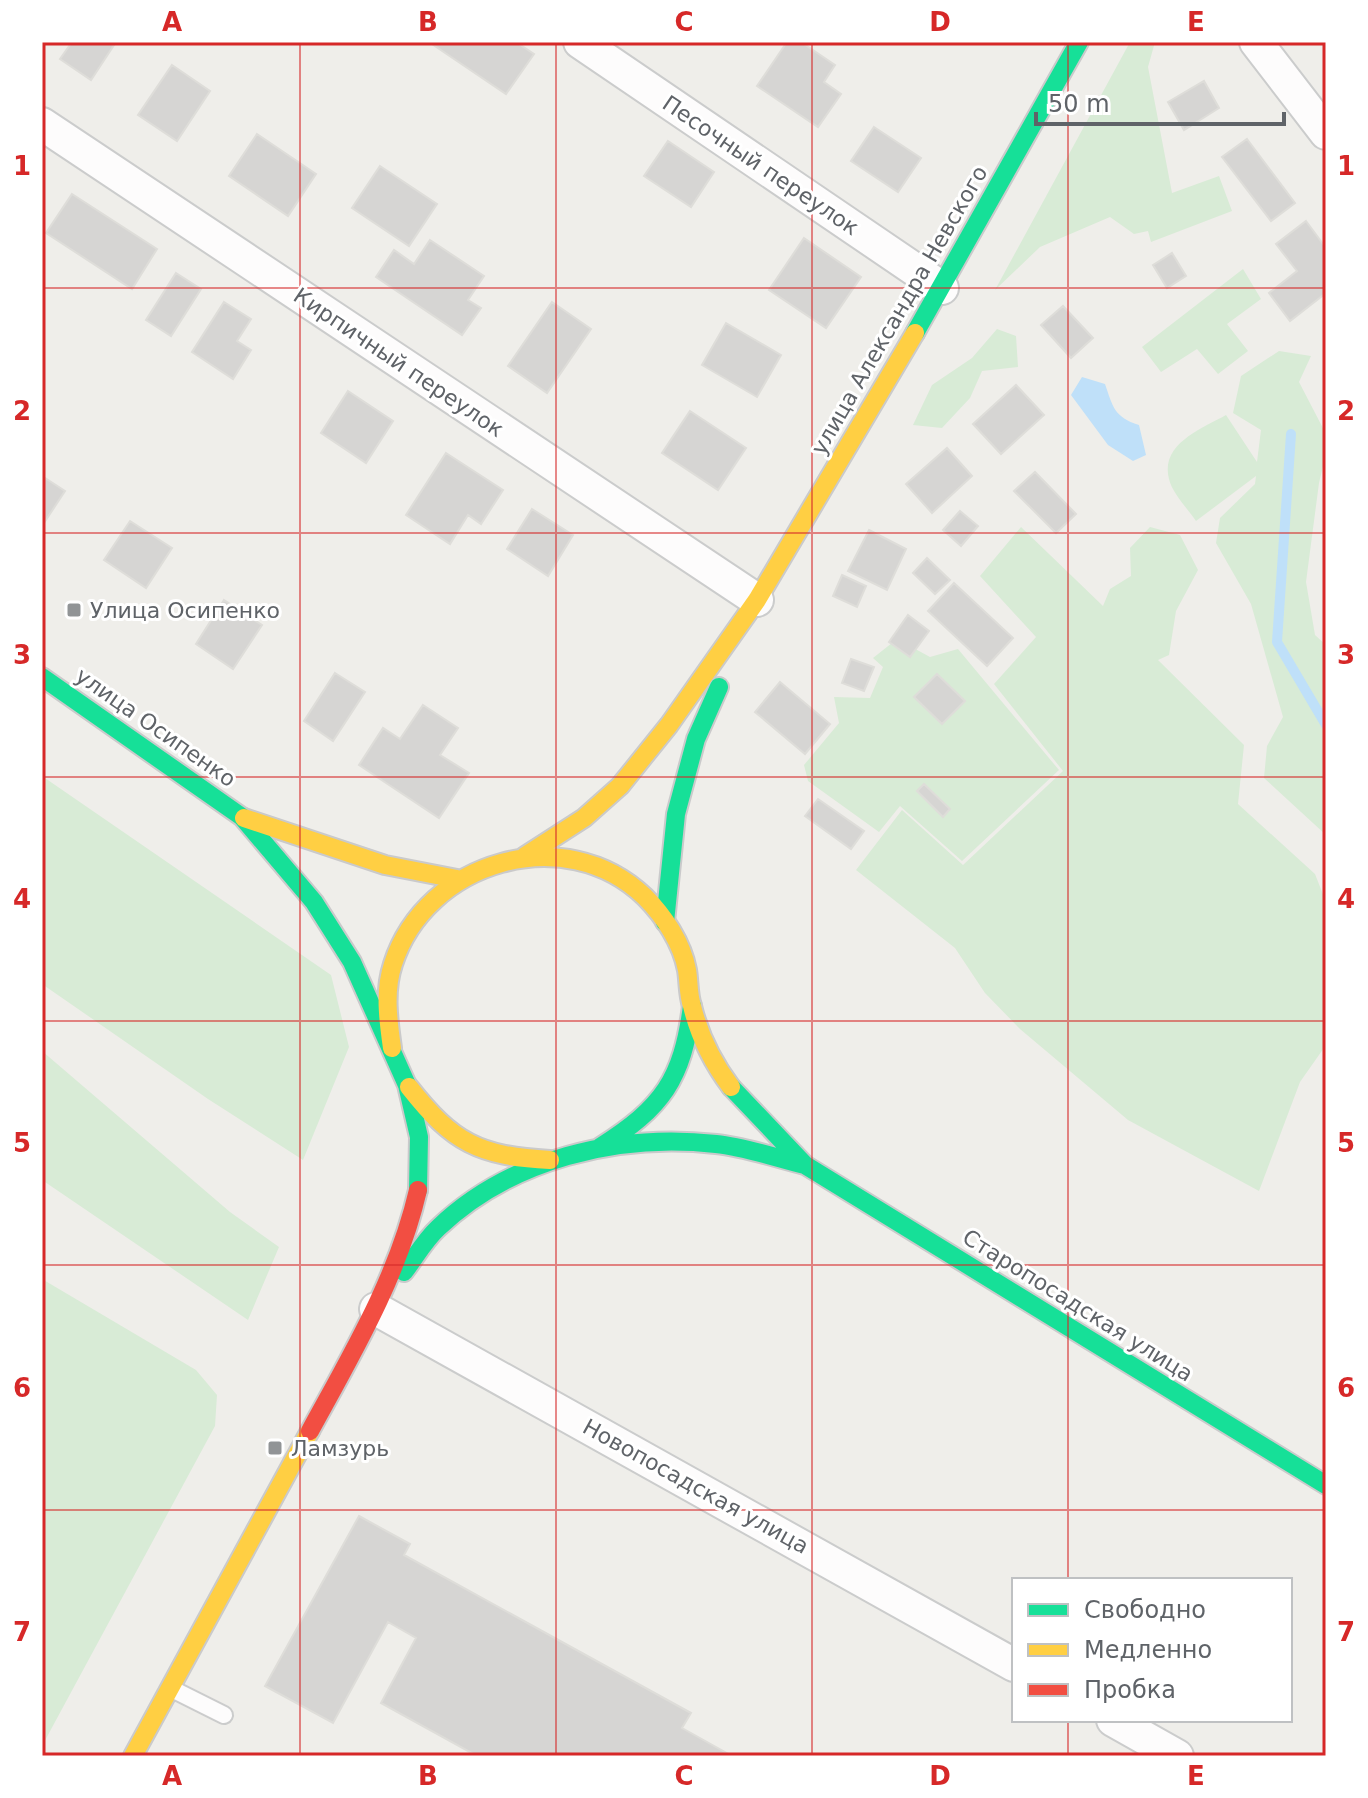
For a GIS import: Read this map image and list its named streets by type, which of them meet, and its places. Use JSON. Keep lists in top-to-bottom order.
{
  "streets": {
    "main road": ["улица Александра Невского", "улица Осипенко", "Старопосадская улица"],
    "street": ["Песочный переулок", "Кирпичный переулок", "Новопосадская улица"]
  },
  "crossings": [
    ["Песочный переулок", "улица Александра Невского"],
    ["улица Александра Невского", "Кирпичный переулок"]
  ],
  "places": {
    "transit": ["Улица Осипенко", "Ламзурь"]
  },
  "legend": ["Свободно", "Медленно", "Пробка"],
  "scale_bar": "50 m",
  "grid": {
    "columns": [
      "A",
      "B",
      "C",
      "D",
      "E"
    ],
    "rows": [
      "1",
      "2",
      "3",
      "4",
      "5",
      "6",
      "7"
    ]
  }
}
